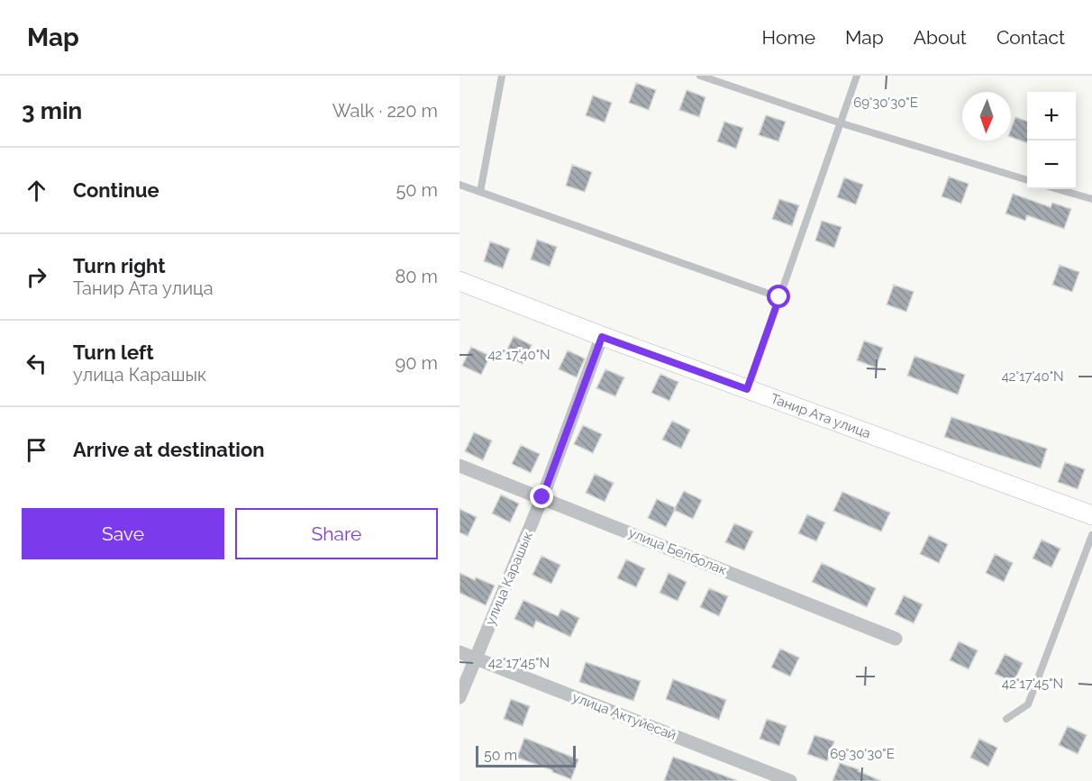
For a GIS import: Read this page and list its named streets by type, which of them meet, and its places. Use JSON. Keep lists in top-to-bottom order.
{
  "streets": {
    "street": [
      "Танир Ата улица",
      "улица Белболак",
      "улица Карашык",
      "улица Актуйесай"
    ]
  },
  "crossings": [
    ["Танир Ата улица", "улица Карашык"],
    ["улица Белболак", "улица Карашык"],
    ["улица Карашык", "улица Актуйесай"]
  ],
  "scale_bar": "50 m",
  "north": "bottom",
  "page": {
    "header": "Map",
    "nav": [
      "Home",
      "Map",
      "About",
      "Contact"
    ],
    "heading": ["3 min", "Walk · 220 m"],
    "map_buttons": ["+", "−"],
    "list": [
      ["Continue", "50 m"],
      ["Turn right", "Танир Ата улица", "80 m"],
      ["Turn left", "улица Карашык", "90 m"],
      "Arrive at destination"
    ],
    "buttons": ["Save", "Share"],
    "scale": "50 m"
  },
  "coordinates": ["69°30'30\"E", "42°17'40\"N", "42°17'45\"N"]
}
